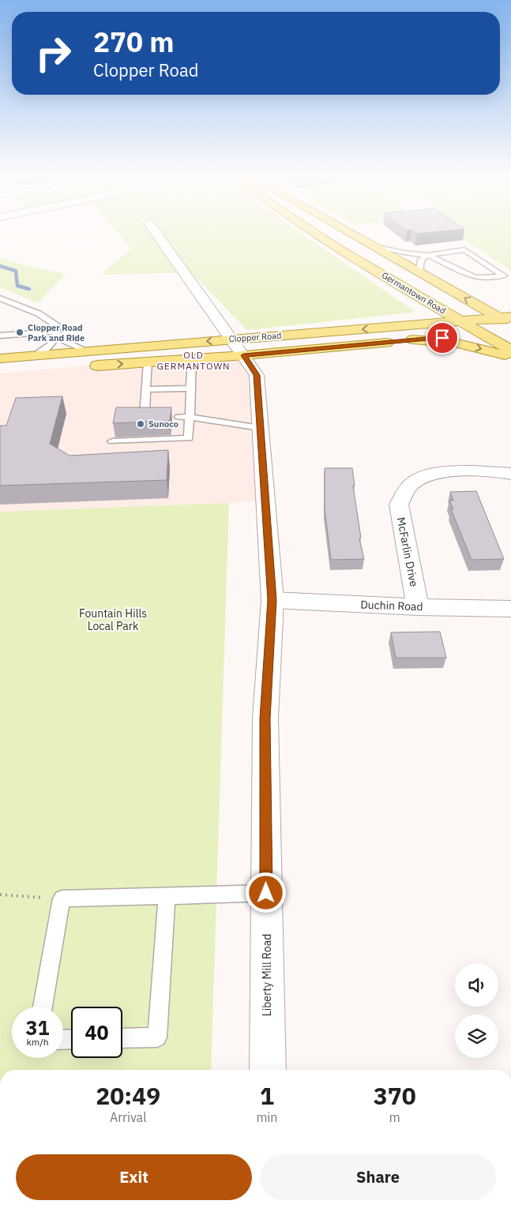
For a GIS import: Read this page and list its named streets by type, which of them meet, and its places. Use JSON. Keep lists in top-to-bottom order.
{
  "streets": {
    "main road": ["Germantown Road", "Clopper Road"],
    "street": ["McFarlin Drive", "Duchin Road", "Liberty Mill Road"]
  },
  "crossings": [
    ["Germantown Road", "Clopper Road"],
    ["Clopper Road", "Liberty Mill Road"],
    ["McFarlin Drive", "Duchin Road"],
    ["Duchin Road", "Liberty Mill Road"]
  ],
  "districts": ["OLD GERMANTOWN"],
  "parks": ["Fountain Hills Local Park"],
  "places": ["Clopper Road Park and Ride", "Sunoco"],
  "page": {
    "turn": ["270 m", "Clopper Road"],
    "speed": "31 km/h",
    "limit": "40",
    "eta": [
      "20:49",
      "Arrival",
      "1",
      "min",
      "370",
      "m"
    ],
    "buttons": ["Exit", "Share"]
  }
}
